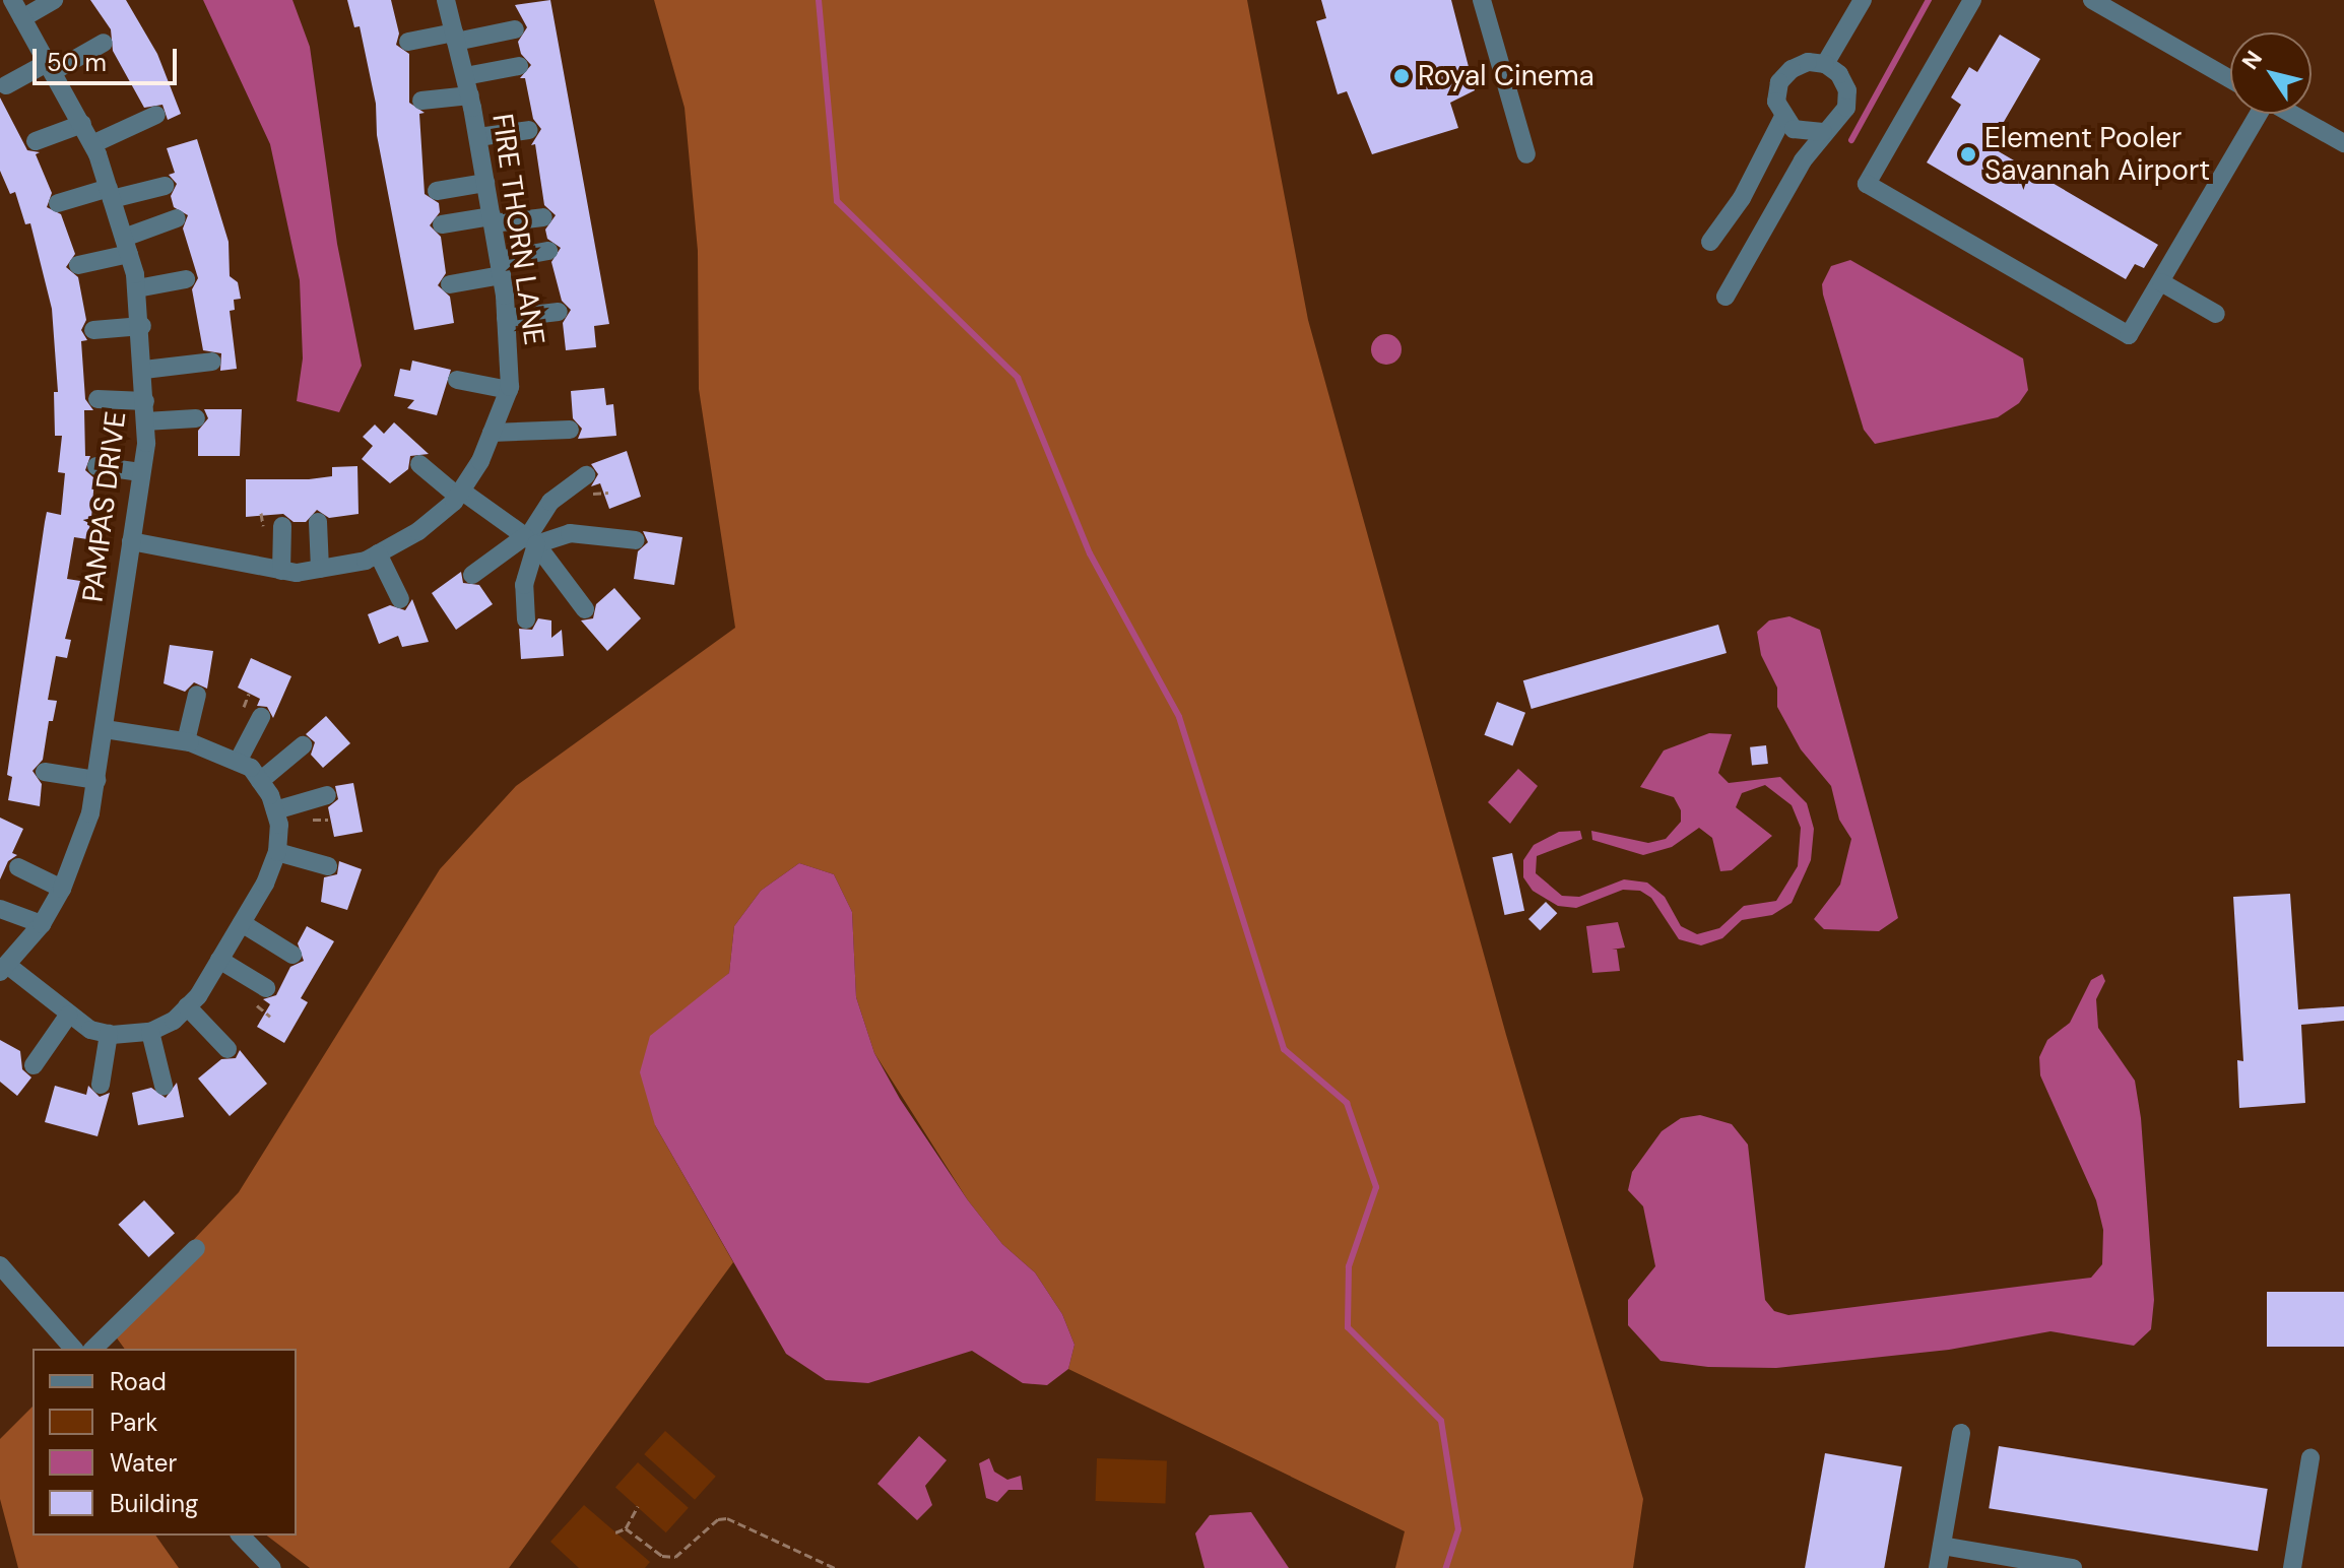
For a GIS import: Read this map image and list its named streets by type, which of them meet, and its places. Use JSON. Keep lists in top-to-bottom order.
{
  "streets": {
    "street": ["FIRE THORN LANE", "PAMPAS DRIVE"]
  },
  "crossings": [
    ["FIRE THORN LANE", "PAMPAS DRIVE"]
  ],
  "places": ["Royal Cinema", "Element Pooler Savannah Airport"],
  "legend": [
    "Road",
    "Park",
    "Water",
    "Building"
  ],
  "scale_bar": "50 m",
  "north": "top left"
}
